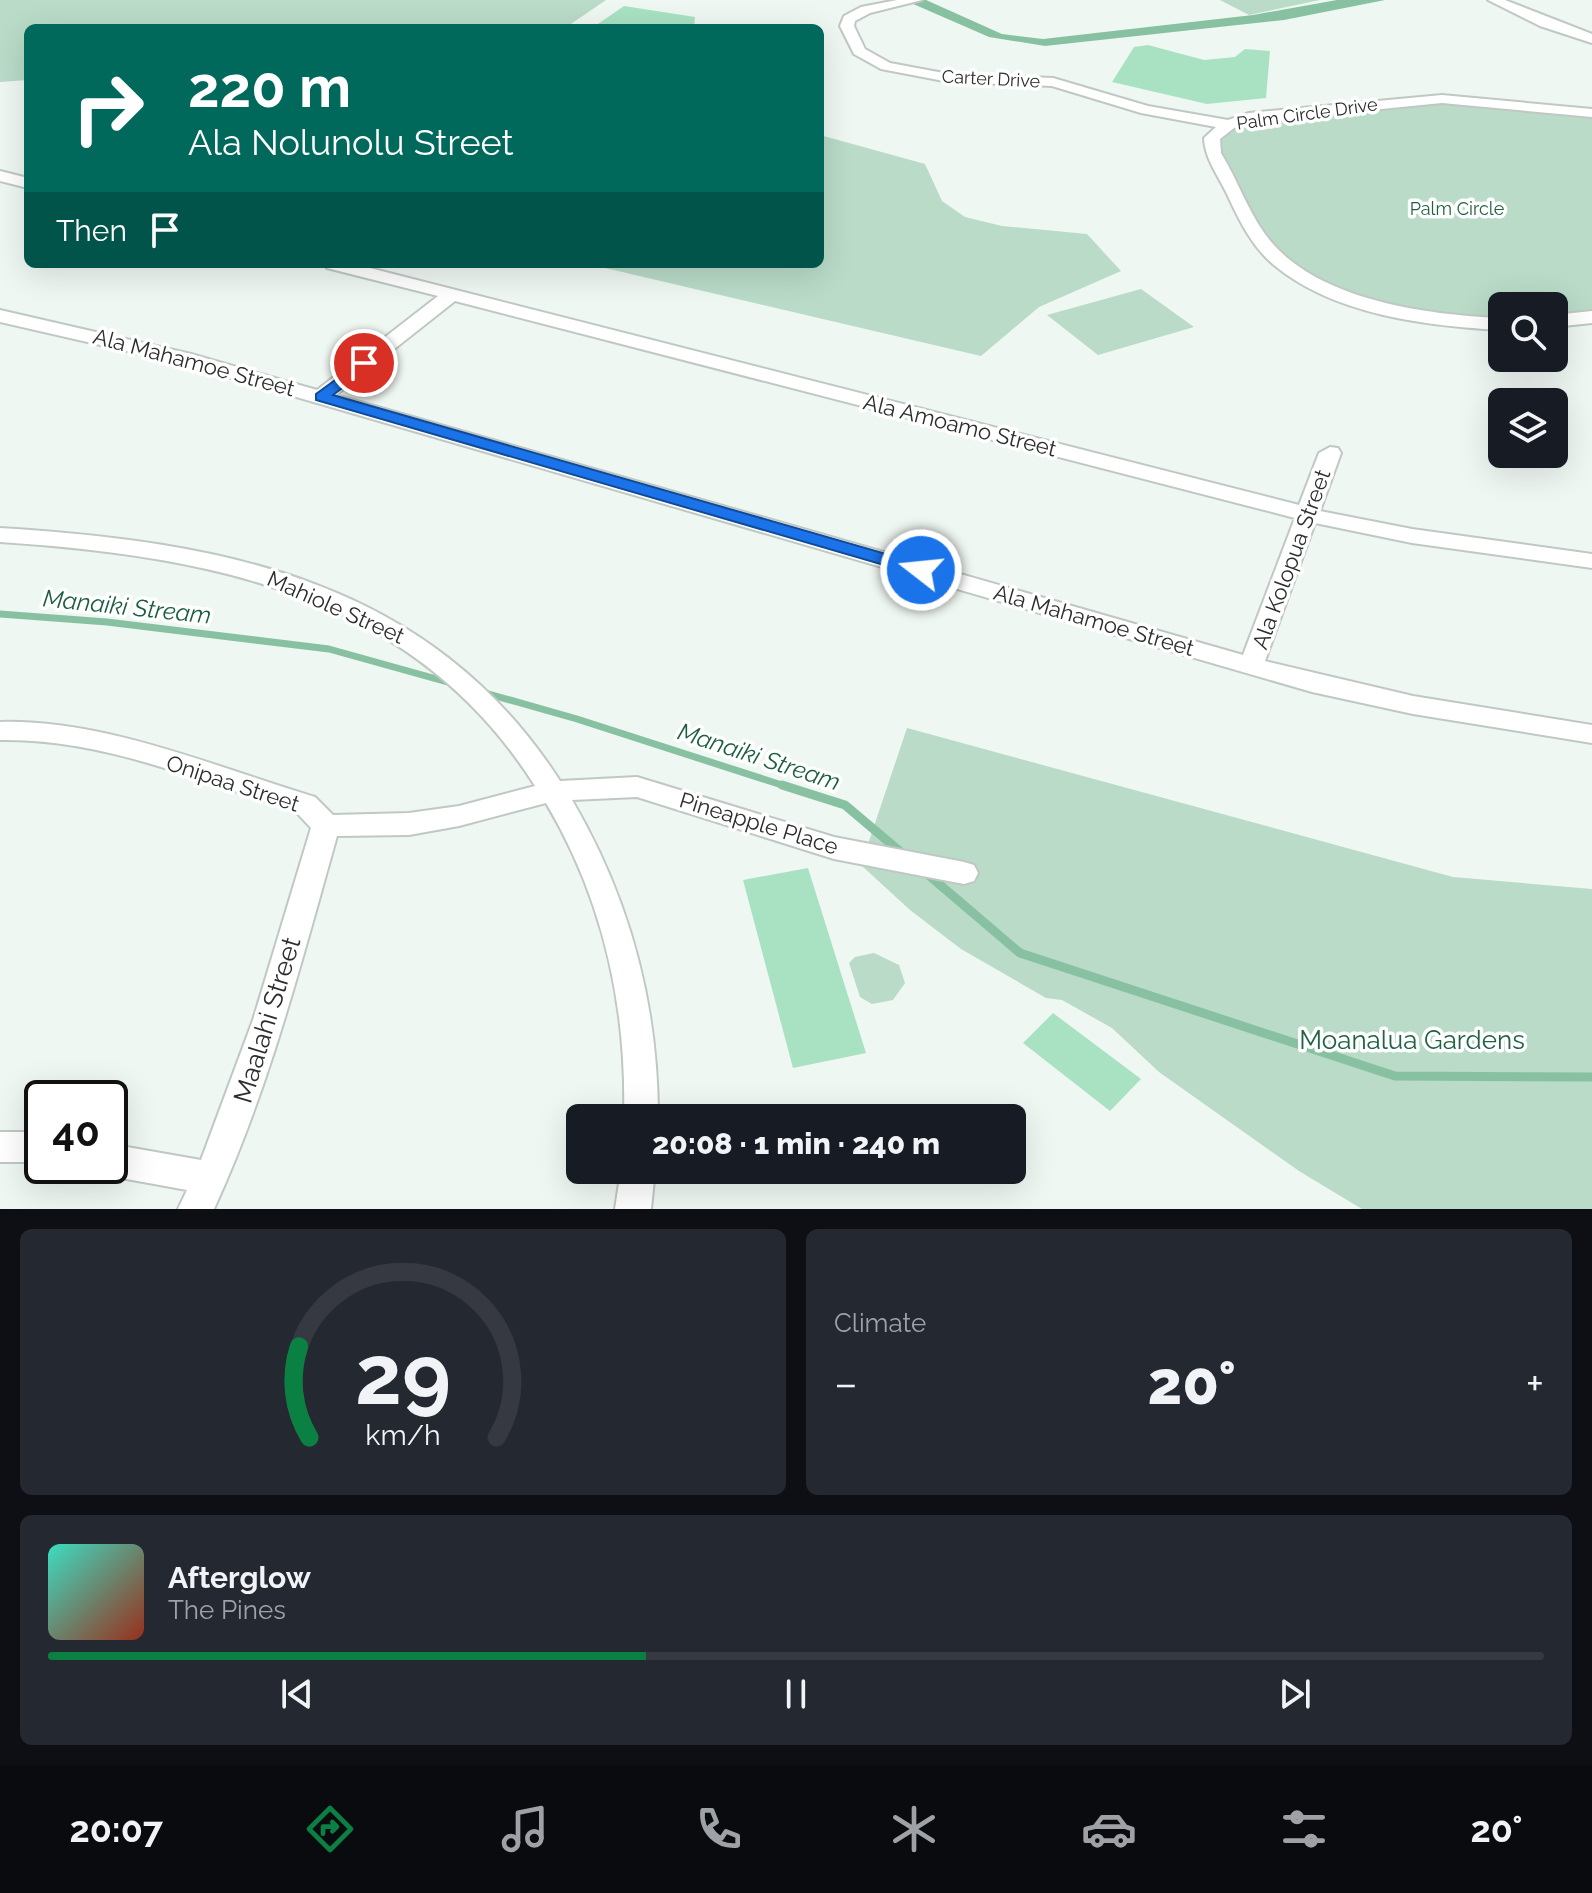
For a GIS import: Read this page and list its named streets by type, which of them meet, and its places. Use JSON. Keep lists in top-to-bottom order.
{
  "streets": {
    "street": [
      "Carter Drive",
      "Palm Circle Drive",
      "Ala Mahamoe Street",
      "Ala Amoamo Street",
      "Ala Kolopua Street",
      "Mahiole Street",
      "Onipaa Street",
      "Pineapple Place",
      "Maalahi Street"
    ]
  },
  "crossings": [
    ["Carter Drive", "Palm Circle Drive"],
    ["Ala Mahamoe Street", "Ala Kolopua Street"],
    ["Ala Amoamo Street", "Ala Kolopua Street"],
    ["Mahiole Street", "Onipaa Street"],
    ["Mahiole Street", "Pineapple Place"],
    ["Onipaa Street", "Pineapple Place"],
    ["Onipaa Street", "Maalahi Street"]
  ],
  "water": ["Manaiki Stream"],
  "parks": ["Palm Circle", "Moanalua Gardens"],
  "page": {
    "turn": ["220 m", "Ala Nolunolu Street"],
    "then": "Then",
    "limit": "40",
    "trip": "20:08 · 1 min · 240 m",
    "tile": "Climate",
    "heat": ["−", "20°", "+"],
    "song": ["Afterglow", "The Pines"],
    "tabs": ["20:07", "20°"],
    "gauge": ["29", "km/h"]
  }
}
